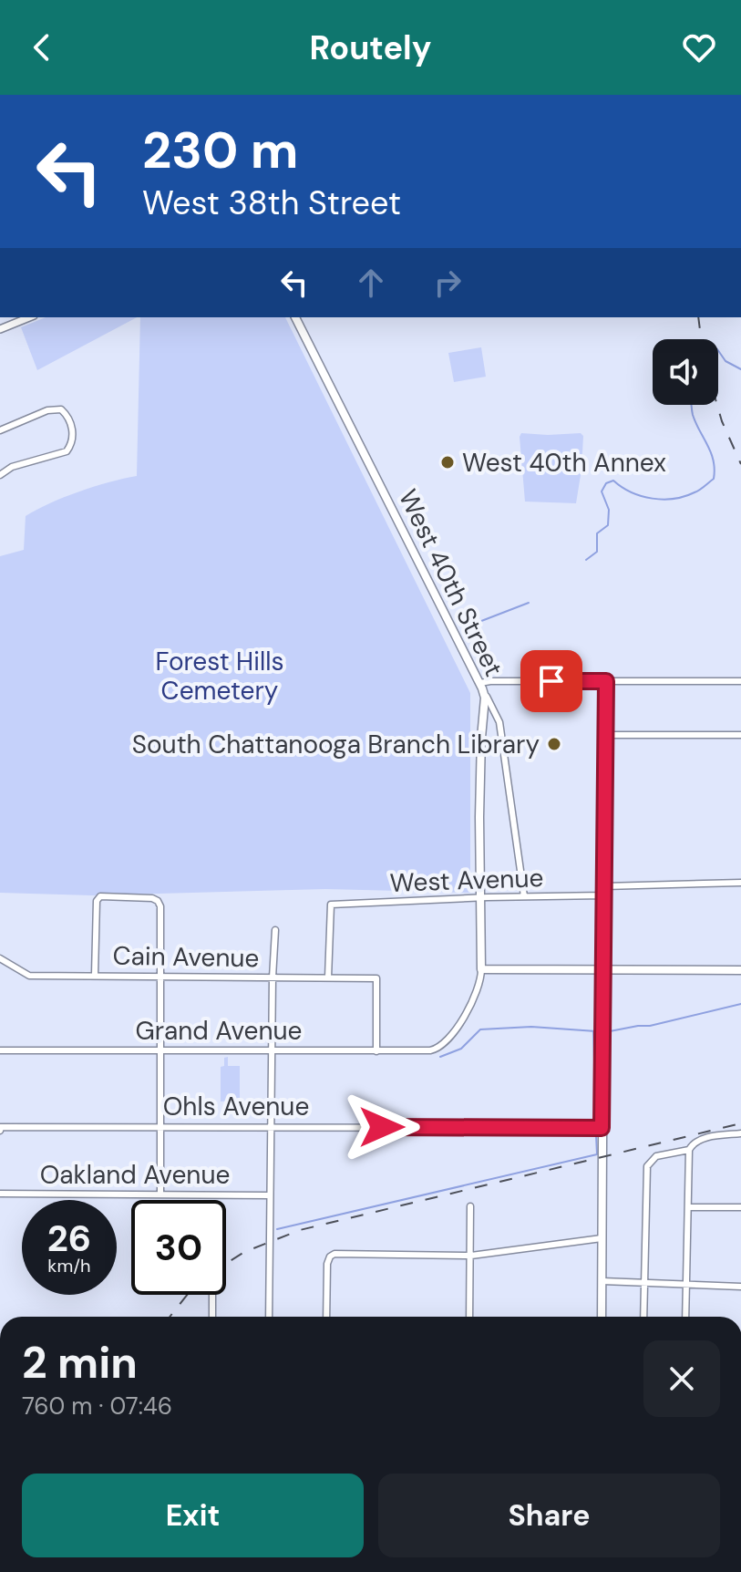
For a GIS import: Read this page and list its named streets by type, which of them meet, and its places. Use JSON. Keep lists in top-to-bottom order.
{
  "streets": {
    "main road": ["West 40th Street"],
    "street": [
      "West Avenue",
      "Cain Avenue",
      "Grand Avenue",
      "Ohls Avenue",
      "Oakland Avenue"
    ]
  },
  "crossings": [
    ["West 40th Street", "West Avenue"],
    ["West 40th Street", "Grand Avenue"],
    ["West Avenue", "Cain Avenue"],
    ["Cain Avenue", "Grand Avenue"]
  ],
  "parks": ["Forest Hills Cemetery"],
  "places": ["West 40th Annex", "South Chattanooga Branch Library"],
  "page": {
    "header": "Routely",
    "turn": ["230 m", "West 38th Street"],
    "speed": "26 km/h",
    "limit": "30",
    "heading": ["2 min", "760 m · 07:46"],
    "buttons": ["Exit", "Share"]
  }
}
